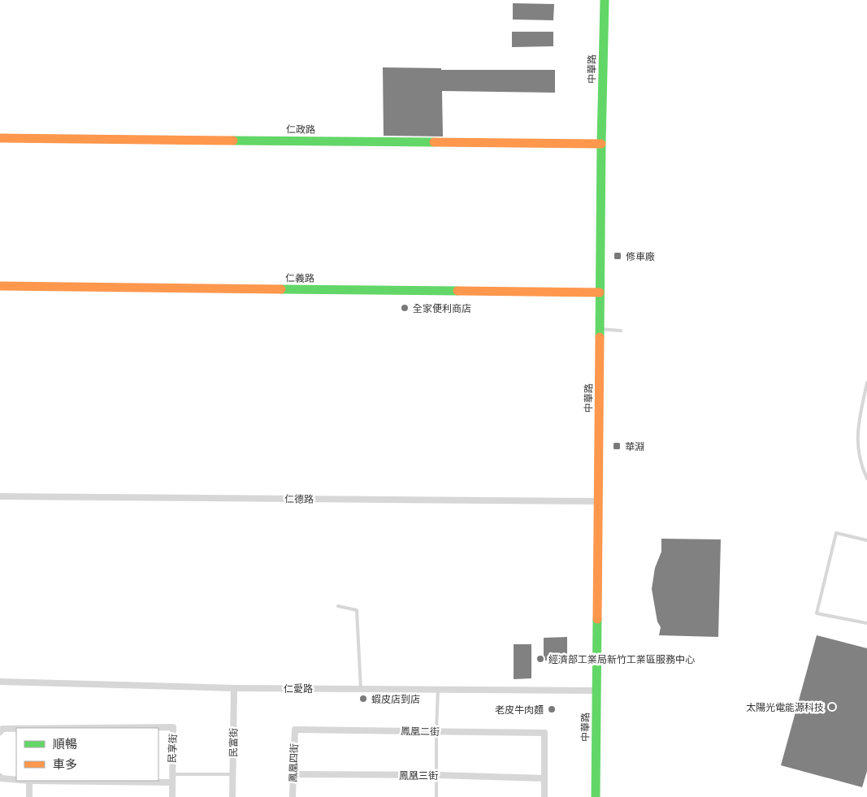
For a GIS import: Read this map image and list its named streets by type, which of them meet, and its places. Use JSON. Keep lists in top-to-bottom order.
{
  "streets": {
    "street": [
      "中華路",
      "仁政路",
      "仁義路",
      "仁德路",
      "仁愛路",
      "鳳凰二街",
      "民富街",
      "民享街",
      "鳳凰四街",
      "鳳凰三街"
    ]
  },
  "crossings": [
    ["中華路", "仁政路"],
    ["中華路", "仁義路"],
    ["中華路", "仁德路"],
    ["中華路", "仁愛路"],
    ["仁愛路", "民富街"],
    ["鳳凰二街", "鳳凰四街"],
    ["鳳凰二街", "鳳凰三街"],
    ["鳳凰四街", "鳳凰三街"]
  ],
  "places": {
    "transit": ["修車廠", "華淵"],
    "other": [
      "全家便利商店",
      "經濟部工業局新竹工業區服務中心",
      "蝦皮店到店",
      "太陽光電能源科技",
      "老皮牛肉麵"
    ]
  },
  "legend": ["順暢", "車多"]
}
